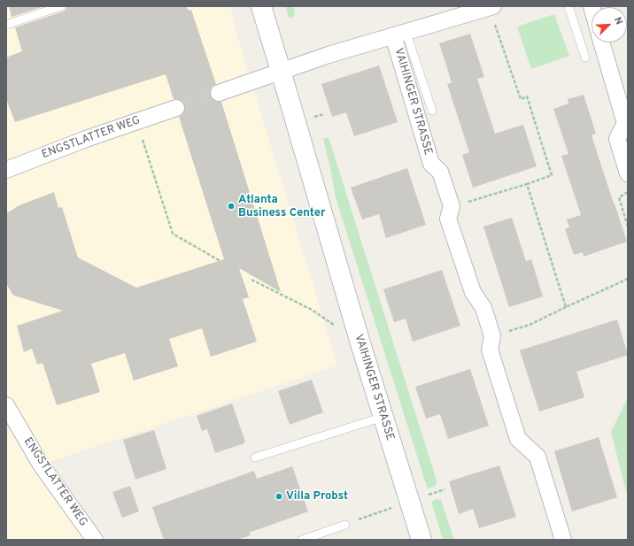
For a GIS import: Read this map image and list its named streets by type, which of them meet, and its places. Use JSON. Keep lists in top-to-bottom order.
{
  "streets": {
    "main road": ["VAIHINGER STRASSE"],
    "street": ["ENGSTLATTER WEG"]
  },
  "places": ["Atlanta Business Center", "Villa Probst"],
  "north": "top right"
}
